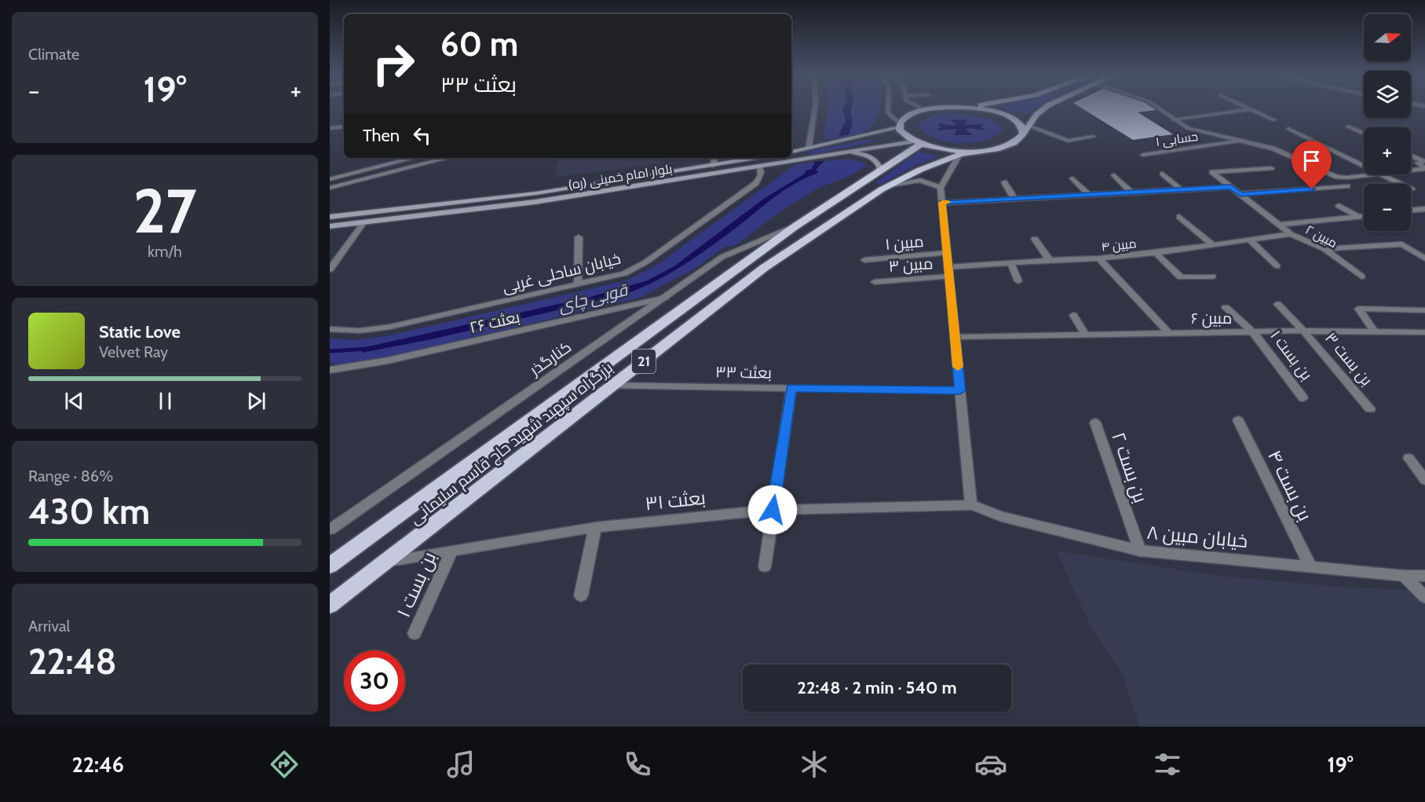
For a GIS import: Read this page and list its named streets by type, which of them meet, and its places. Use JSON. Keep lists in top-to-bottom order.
{
  "streets": {
    "highway": ["21", "بزرگراه سپهبد شهید حاج قاسم سلیمانی"],
    "main road": ["بلوار امام خمینی (ره)"],
    "street": [
      "حسابی ۱",
      "مبین ۲",
      "مبین ۱",
      "مبین ۴",
      "مبین ۳",
      "خیابان ساحلی غربی",
      "مبین ۶",
      "بعثت ۲۶",
      "بن بست ۱",
      "کنارگذر",
      "بن بست ۳",
      "بعثت ۳۳",
      "بن بست ۲",
      "بن بست ۴",
      "بعثت ۳۱",
      "خیابان مبین ۸"
    ]
  },
  "crossings": [
    ["بلوار امام خمینی (ره)", "خیابان ساحلی غربی"],
    ["بلوار امام خمینی (ره)", "21"],
    ["بلوار امام خمینی (ره)", "بزرگراه سپهبد شهید حاج قاسم سلیمانی"],
    ["مبین ۲", "مبین ۴"],
    ["مبین ۴", "مبین ۳"],
    ["مبین ۶", "بن بست ۱"],
    ["مبین ۶", "بن بست ۳"],
    ["بعثت ۲۶", "کنارگذر"],
    ["بن بست ۱", "بعثت ۳۱"],
    ["کنارگذر", "بزرگراه سپهبد شهید حاج قاسم سلیمانی"],
    ["21", "بزرگراه سپهبد شهید حاج قاسم سلیمانی"],
    ["بعثت ۳۳", "بزرگراه سپهبد شهید حاج قاسم سلیمانی"],
    ["بزرگراه سپهبد شهید حاج قاسم سلیمانی", "بعثت ۳۱"],
    ["بن بست ۲", "خیابان مبین ۸"],
    ["بن بست ۴", "خیابان مبین ۸"],
    ["بعثت ۳۱", "خیابان مبین ۸"]
  ],
  "water": ["قوبی چای"],
  "north": "right",
  "page": {
    "tile": [
      "Climate",
      ["27", "km/h"],
      ["Range · 86%", "430 km"],
      ["Arrival", "22:48"]
    ],
    "map_buttons": ["+", "−"],
    "turn": ["60 m", "بعثت ۳۳"],
    "heat": ["−", "19°", "+"],
    "then": "Then",
    "song": ["Static Love", "Velvet Ray"],
    "limit": "30",
    "trip": "22:48 · 2 min · 540 m",
    "tabs": ["22:46", "19°"]
  }
}
